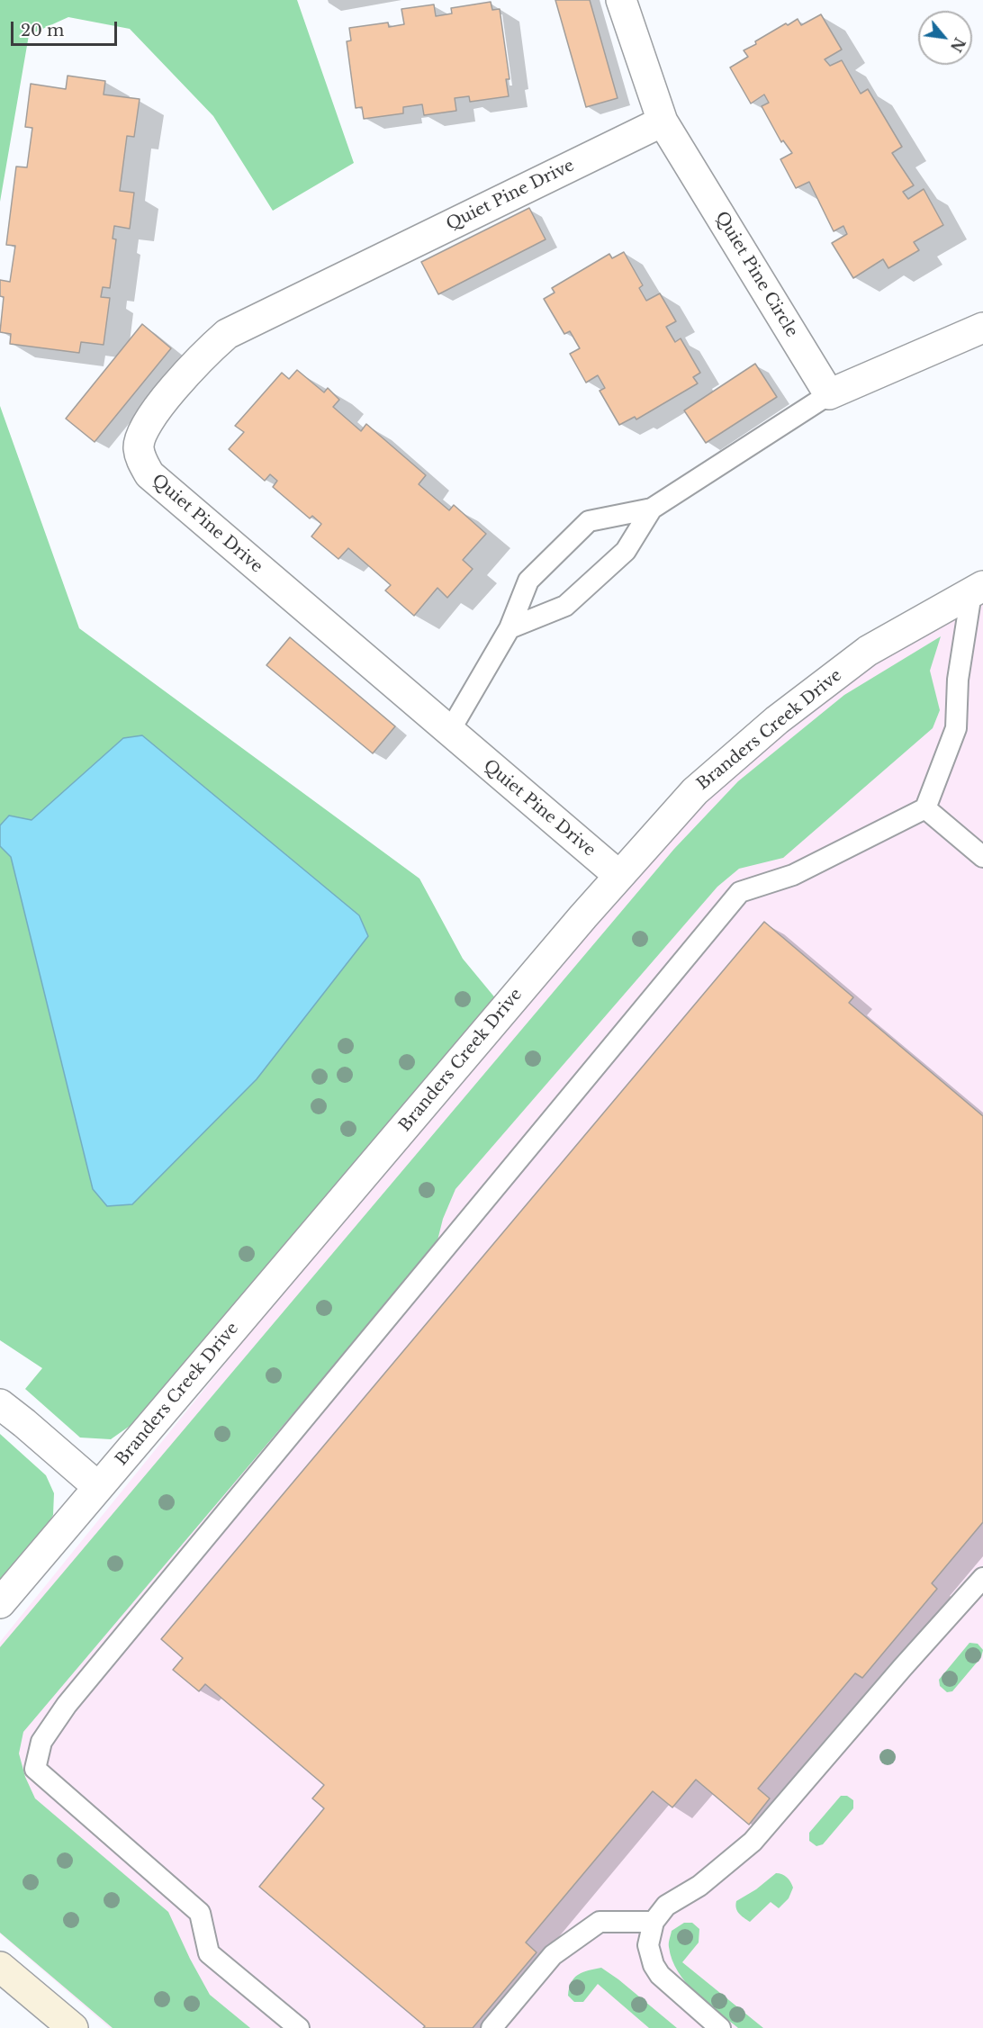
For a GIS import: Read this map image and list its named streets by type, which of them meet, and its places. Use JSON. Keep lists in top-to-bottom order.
{
  "streets": {
    "street": ["Quiet Pine Drive", "Quiet Pine Circle", "Branders Creek Drive"]
  },
  "crossings": [
    ["Quiet Pine Drive", "Quiet Pine Circle"],
    ["Quiet Pine Drive", "Branders Creek Drive"]
  ],
  "scale_bar": "20 m",
  "north": "bottom right"
}
